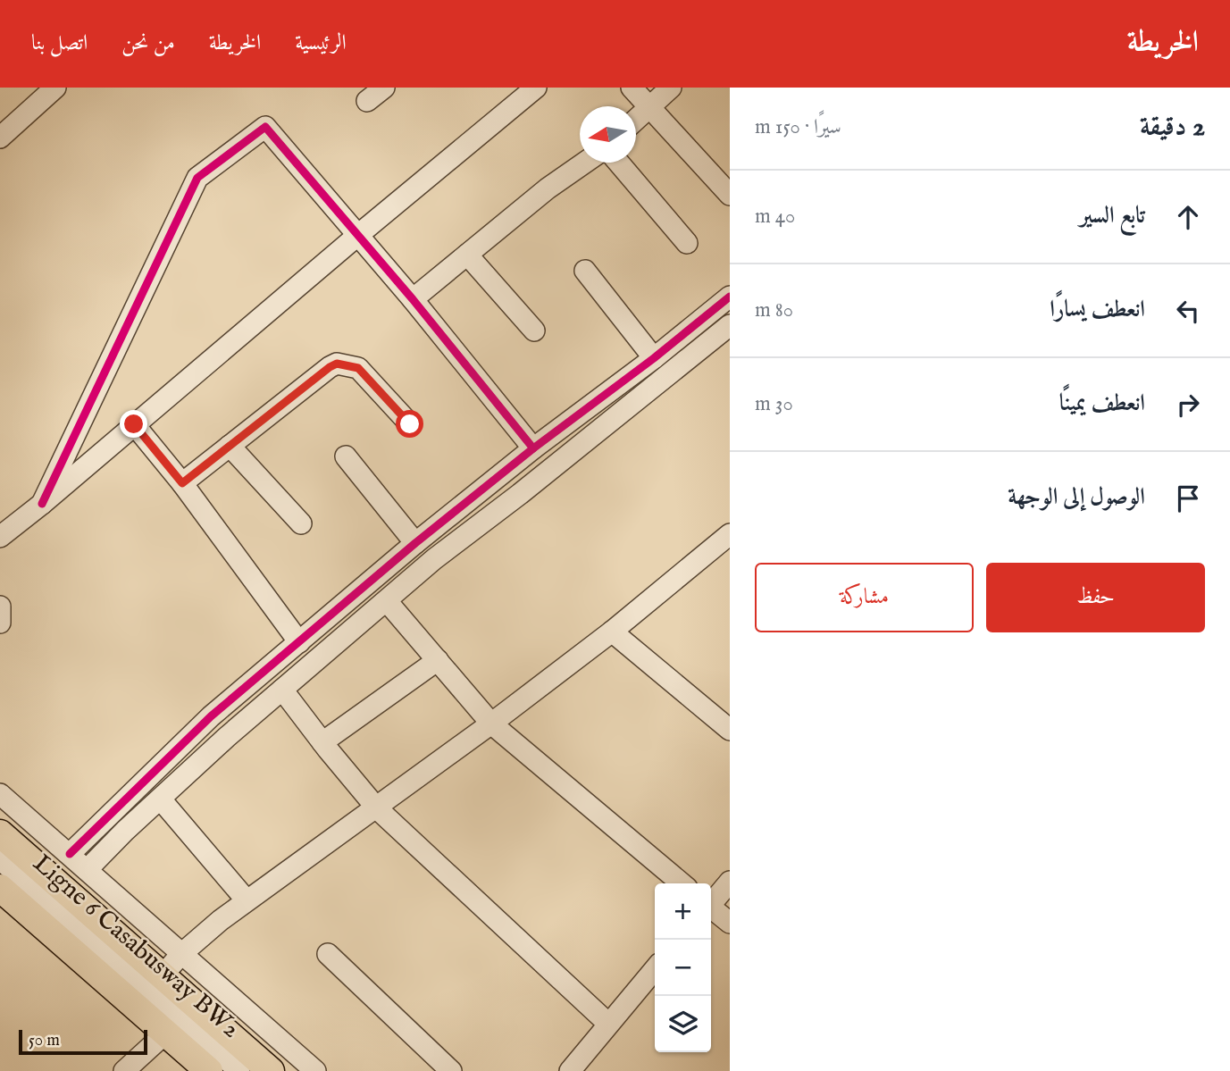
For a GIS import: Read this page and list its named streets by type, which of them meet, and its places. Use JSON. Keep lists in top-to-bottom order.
{
  "streets": {
    "street": ["Ligne 6 Casabusway BW2"]
  },
  "scale_bar": "50 m",
  "north": "left",
  "page": {
    "header": "الخريطة",
    "nav": [
      "الرئيسية",
      "الخريطة",
      "من نحن",
      "اتصل بنا"
    ],
    "heading": ["2 دقيقة", "سيرًا · 150 m"],
    "list": [
      ["تابع السير", "40 m"],
      ["انعطف يسارًا", "80 m"],
      ["انعطف يمينًا", "30 m"],
      "الوصول إلى الوجهة"
    ],
    "buttons": ["حفظ", "مشاركة"],
    "map_buttons": ["+", "−"],
    "scale": "50 m"
  }
}
